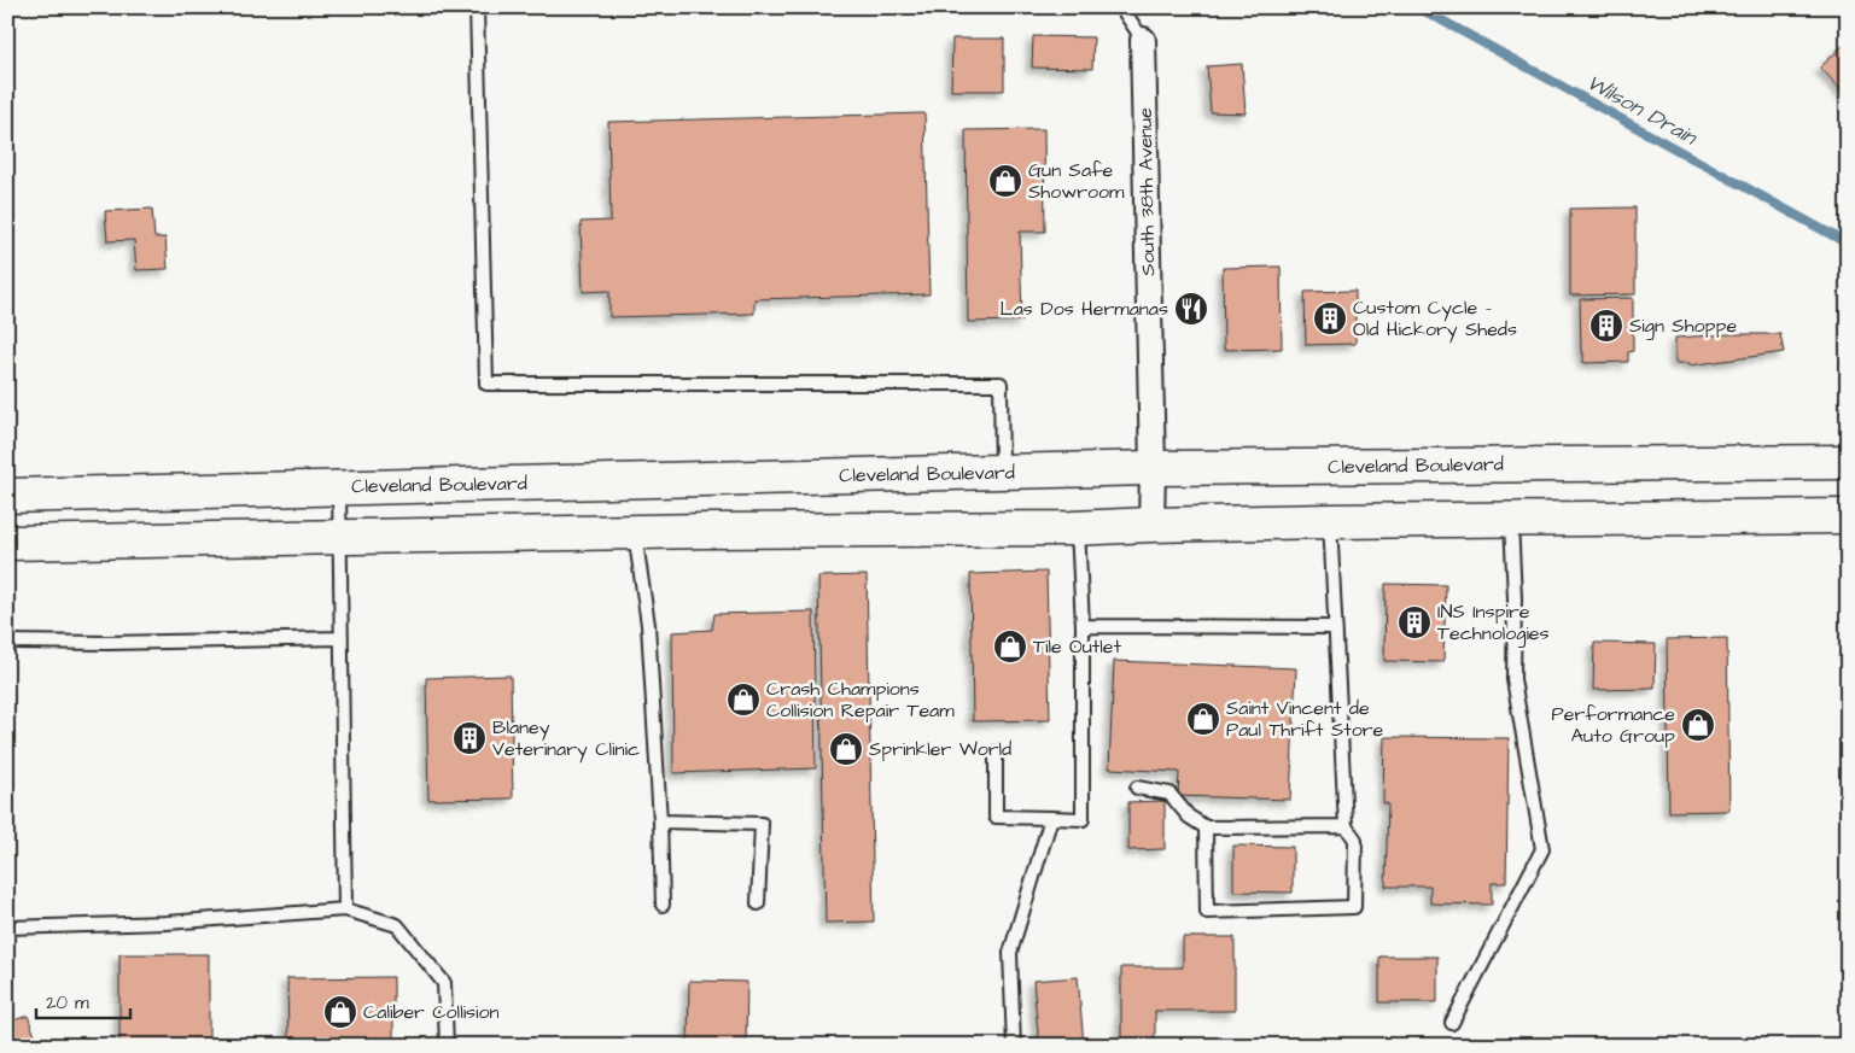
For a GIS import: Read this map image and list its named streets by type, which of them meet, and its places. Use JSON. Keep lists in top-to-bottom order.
{
  "streets": {
    "main road": ["Cleveland Boulevard"],
    "street": ["South 38th Avenue"]
  },
  "crossings": [
    ["South 38th Avenue", "Cleveland Boulevard"]
  ],
  "water": ["Wilson Drain"],
  "places": {
    "shop": [
      "Gun Safe Showroom",
      "Tile Outlet",
      "Crash Champions Collision Repair Team",
      "Saint Vincent de Paul Thrift Store",
      "Performance Auto Group",
      "Sprinkler World",
      "Caliber Collision"
    ],
    "restaurant": ["Las Dos Hermanas"],
    "building": [
      "Custom Cycle - Old Hickory Sheds",
      "Sign Shoppe",
      "INS Inspire Technologies",
      "Blaney Veterinary Clinic"
    ]
  },
  "scale_bar": "20 m"
}
